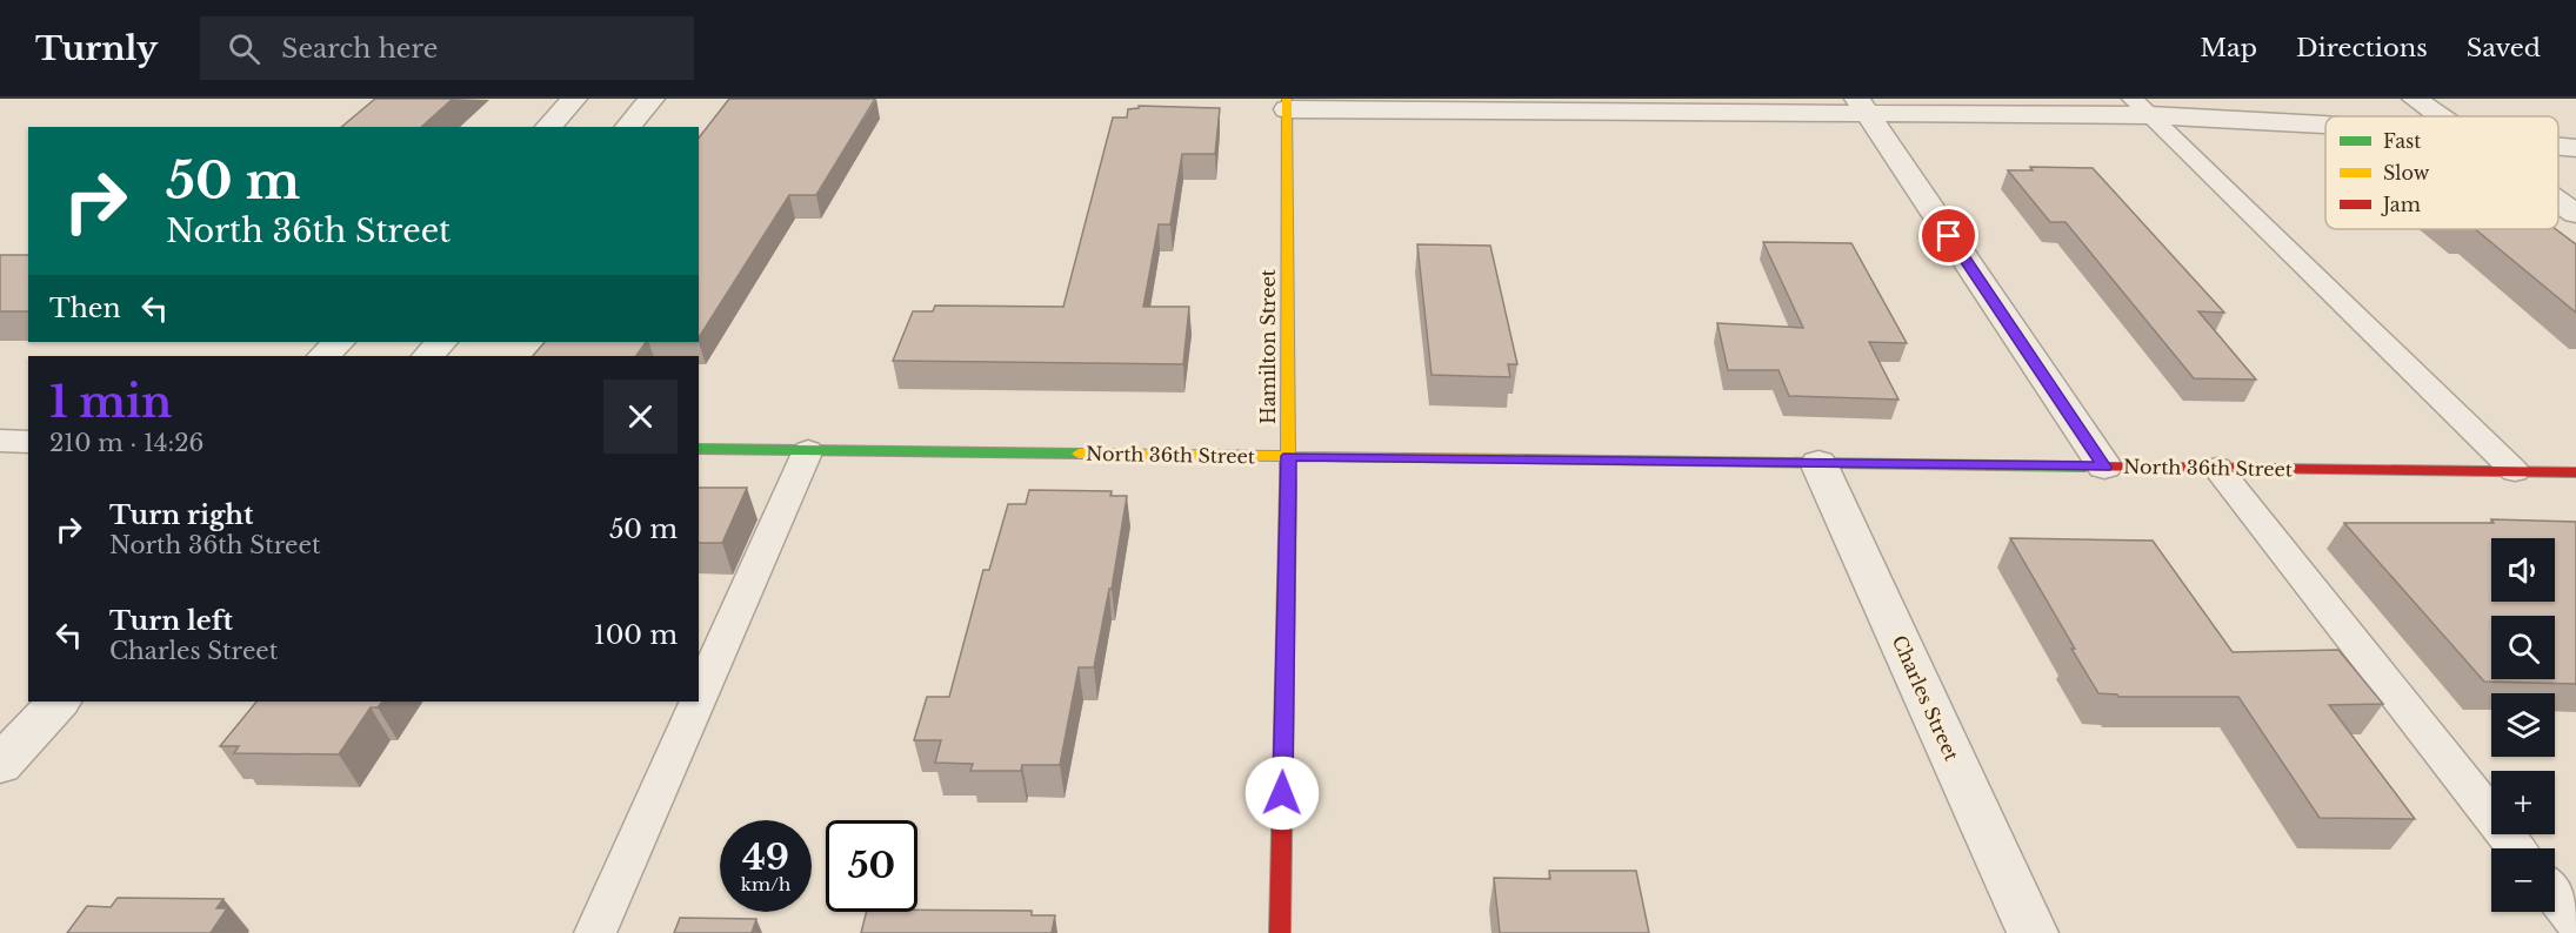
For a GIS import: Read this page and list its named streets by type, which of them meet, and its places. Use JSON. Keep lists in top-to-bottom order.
{
  "streets": {
    "street": ["Hamilton Street", "North 36th Street", "Charles Street"]
  },
  "crossings": [
    ["Hamilton Street", "North 36th Street"],
    ["North 36th Street", "Charles Street"]
  ],
  "legend": ["Fast", "Slow", "Jam"],
  "page": {
    "header": "Turnly",
    "search": "Search here",
    "nav": ["Map", "Directions", "Saved"],
    "turn": ["50 m", "North 36th Street"],
    "then": "Then",
    "heading": ["1 min", "210 m · 14:26"],
    "list": [
      {
        "name": "Turn right",
        "note": "North 36th Street",
        "value": "50 m"
      },
      {
        "name": "Turn left",
        "note": "Charles Street",
        "value": "100 m"
      }
    ],
    "map_buttons": ["+", "−"],
    "speed": "49 km/h",
    "limit": "50"
  }
}
